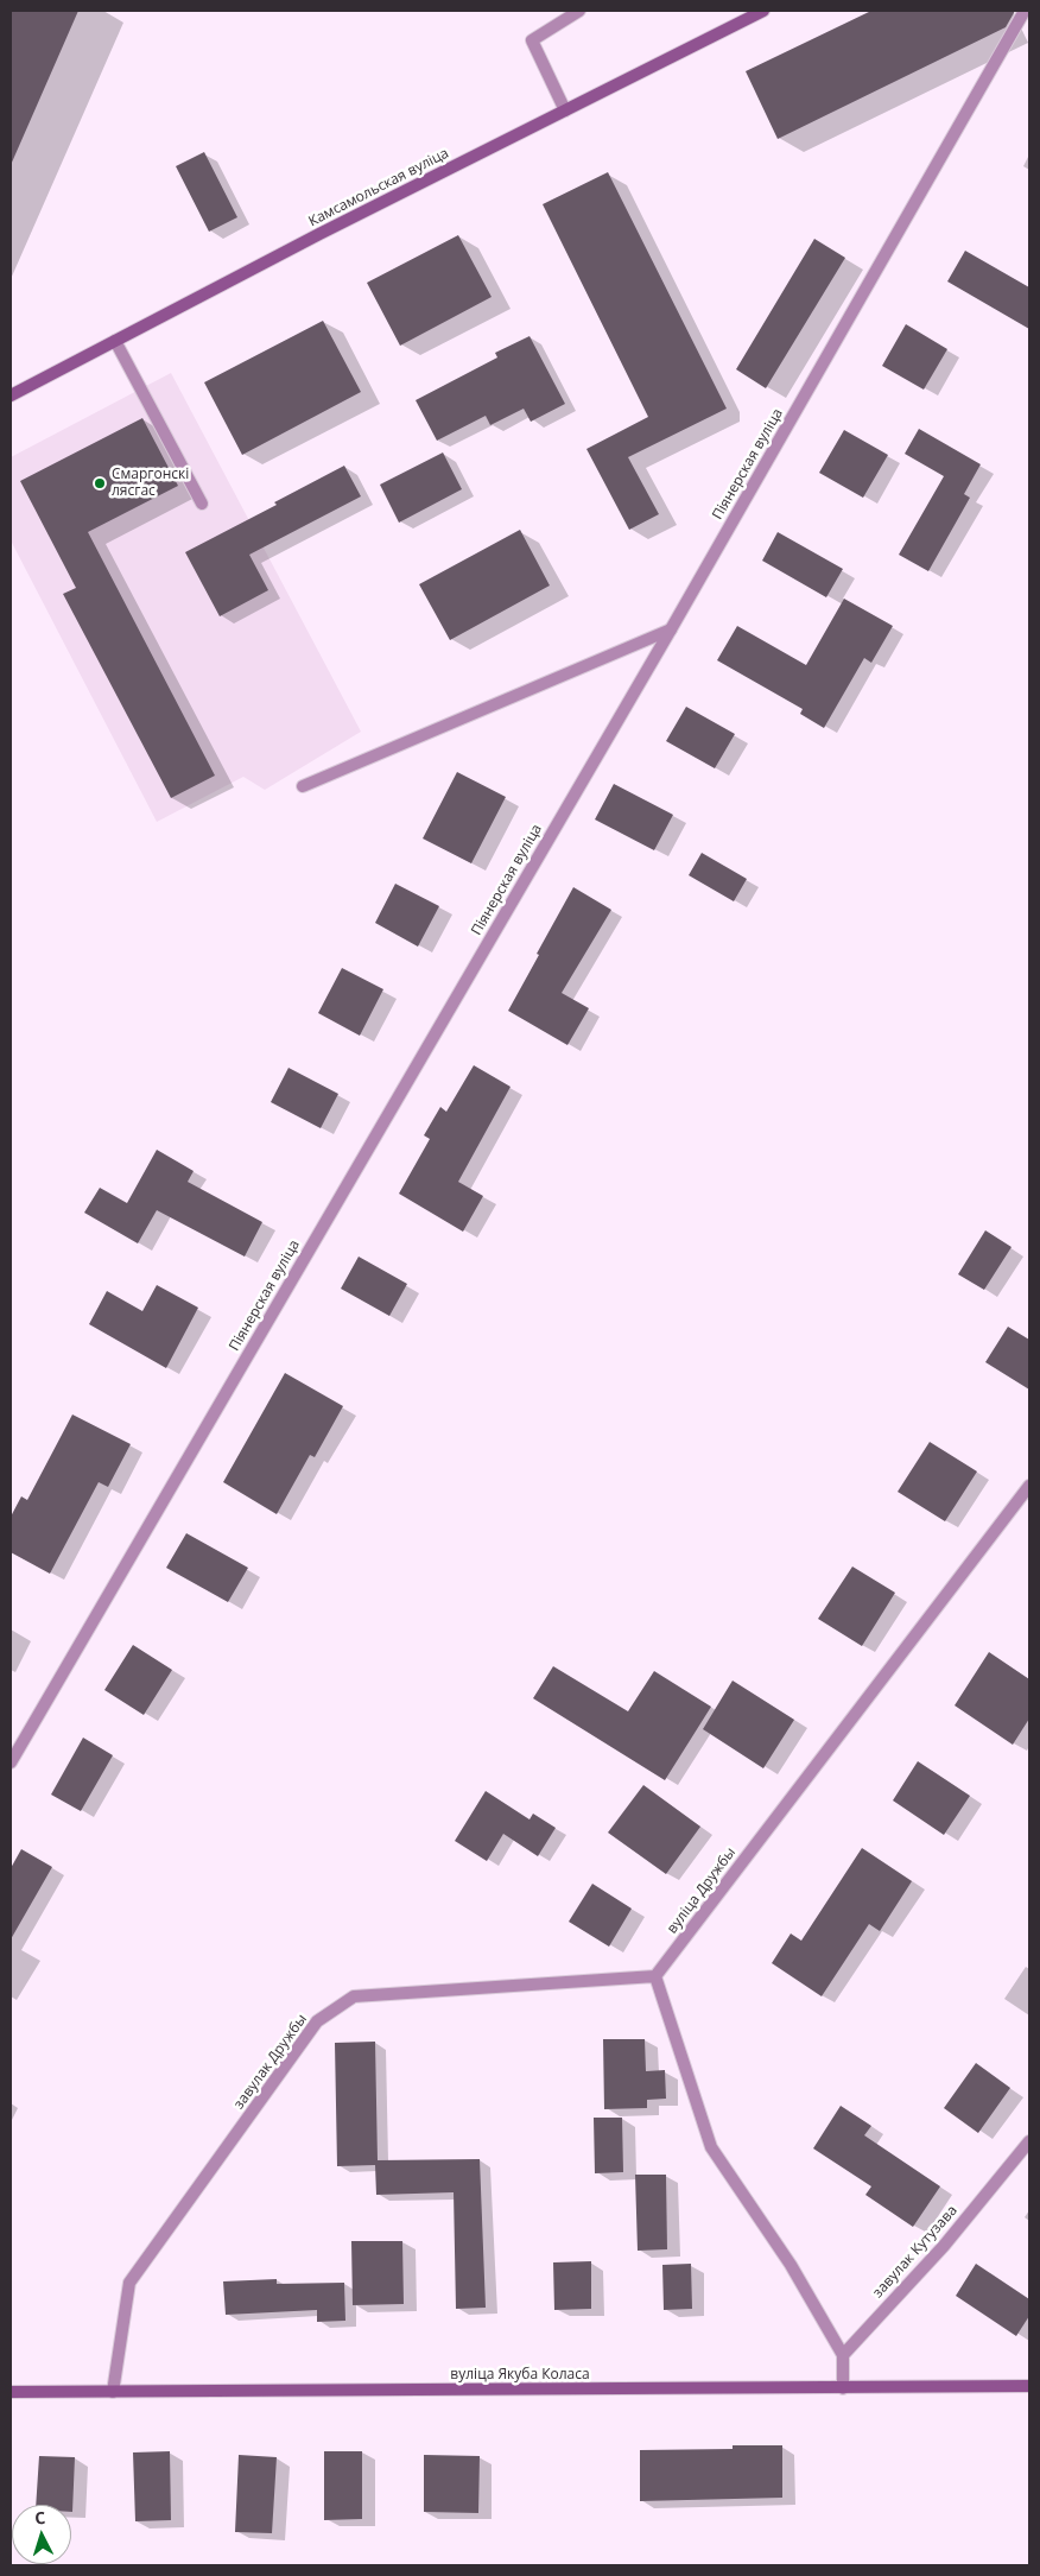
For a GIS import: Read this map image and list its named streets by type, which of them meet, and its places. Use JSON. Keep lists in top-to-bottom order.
{
  "streets": {
    "main road": ["Камсамольская вуліца", "вуліца Якуба Коласа"],
    "street": [
      "Піянерская вуліца",
      "вуліца Дружбы",
      "завулак Дружбы",
      "завулак Кутузава"
    ]
  },
  "crossings": [
    ["вуліца Дружбы", "завулак Дружбы"],
    ["завулак Дружбы", "вуліца Якуба Коласа"]
  ],
  "places": ["Смаргонскі лясгас"],
  "north": "top"
}
